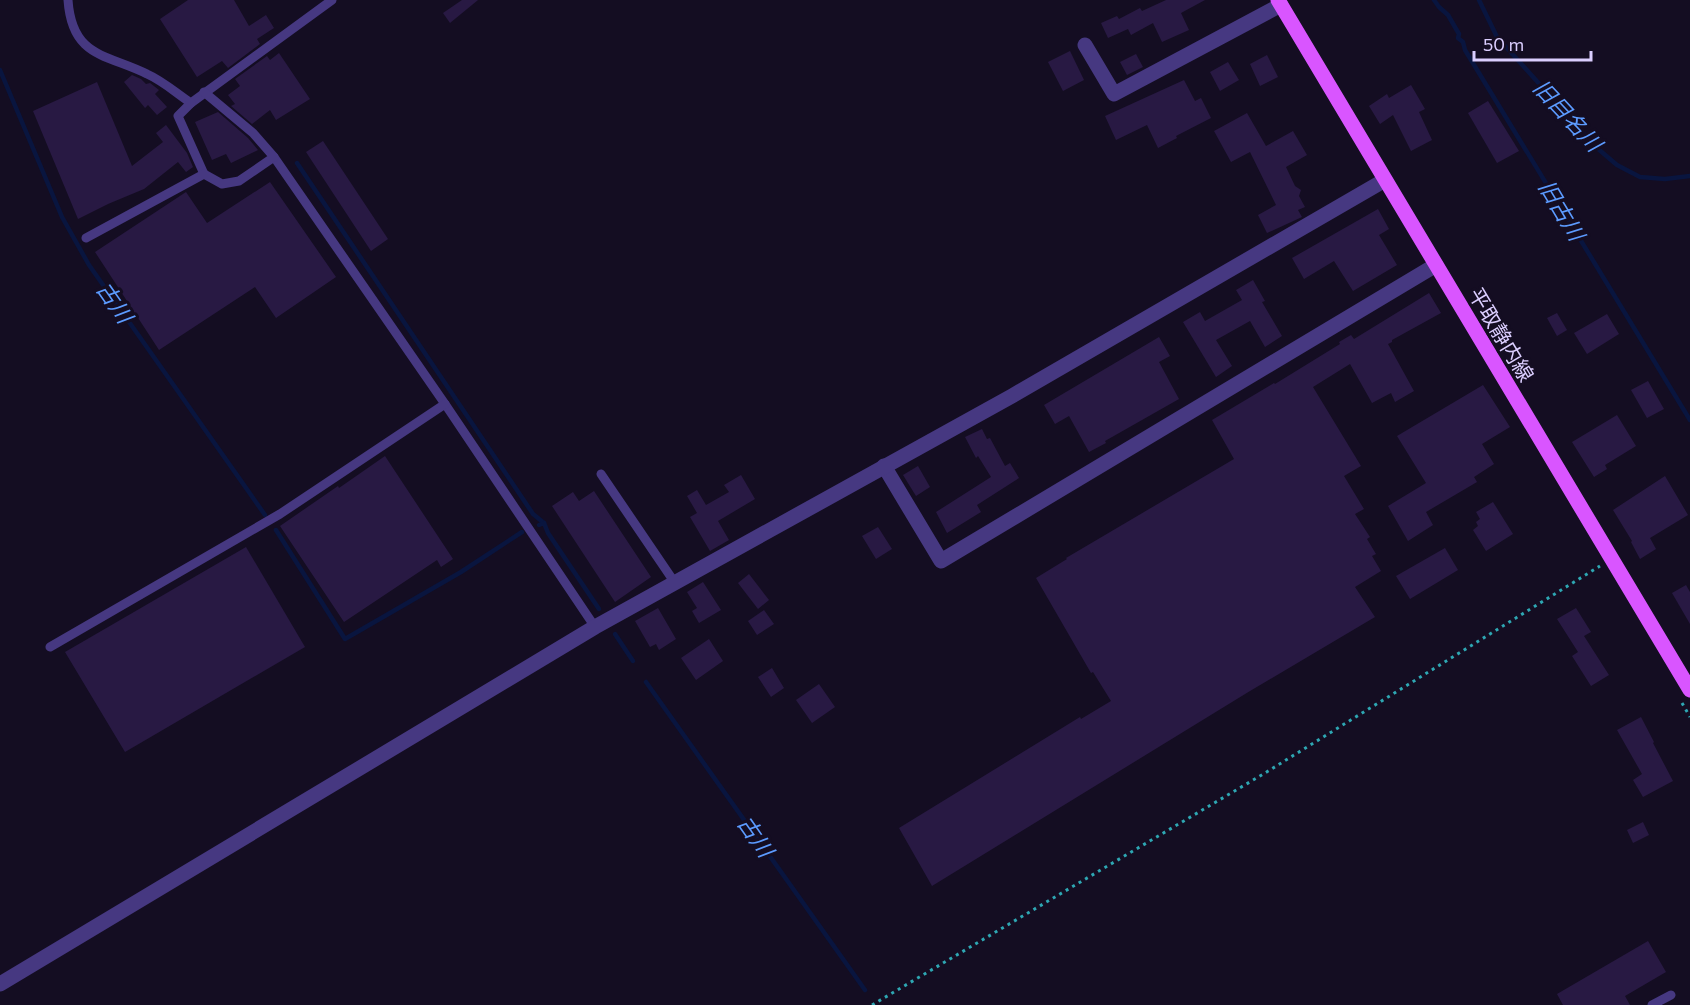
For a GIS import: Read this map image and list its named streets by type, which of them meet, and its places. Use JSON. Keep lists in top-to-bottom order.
{
  "streets": {
    "main road": ["平取静内線"]
  },
  "water": ["旧目名川", "旧古川", "古川"],
  "scale_bar": "50 m"
}
